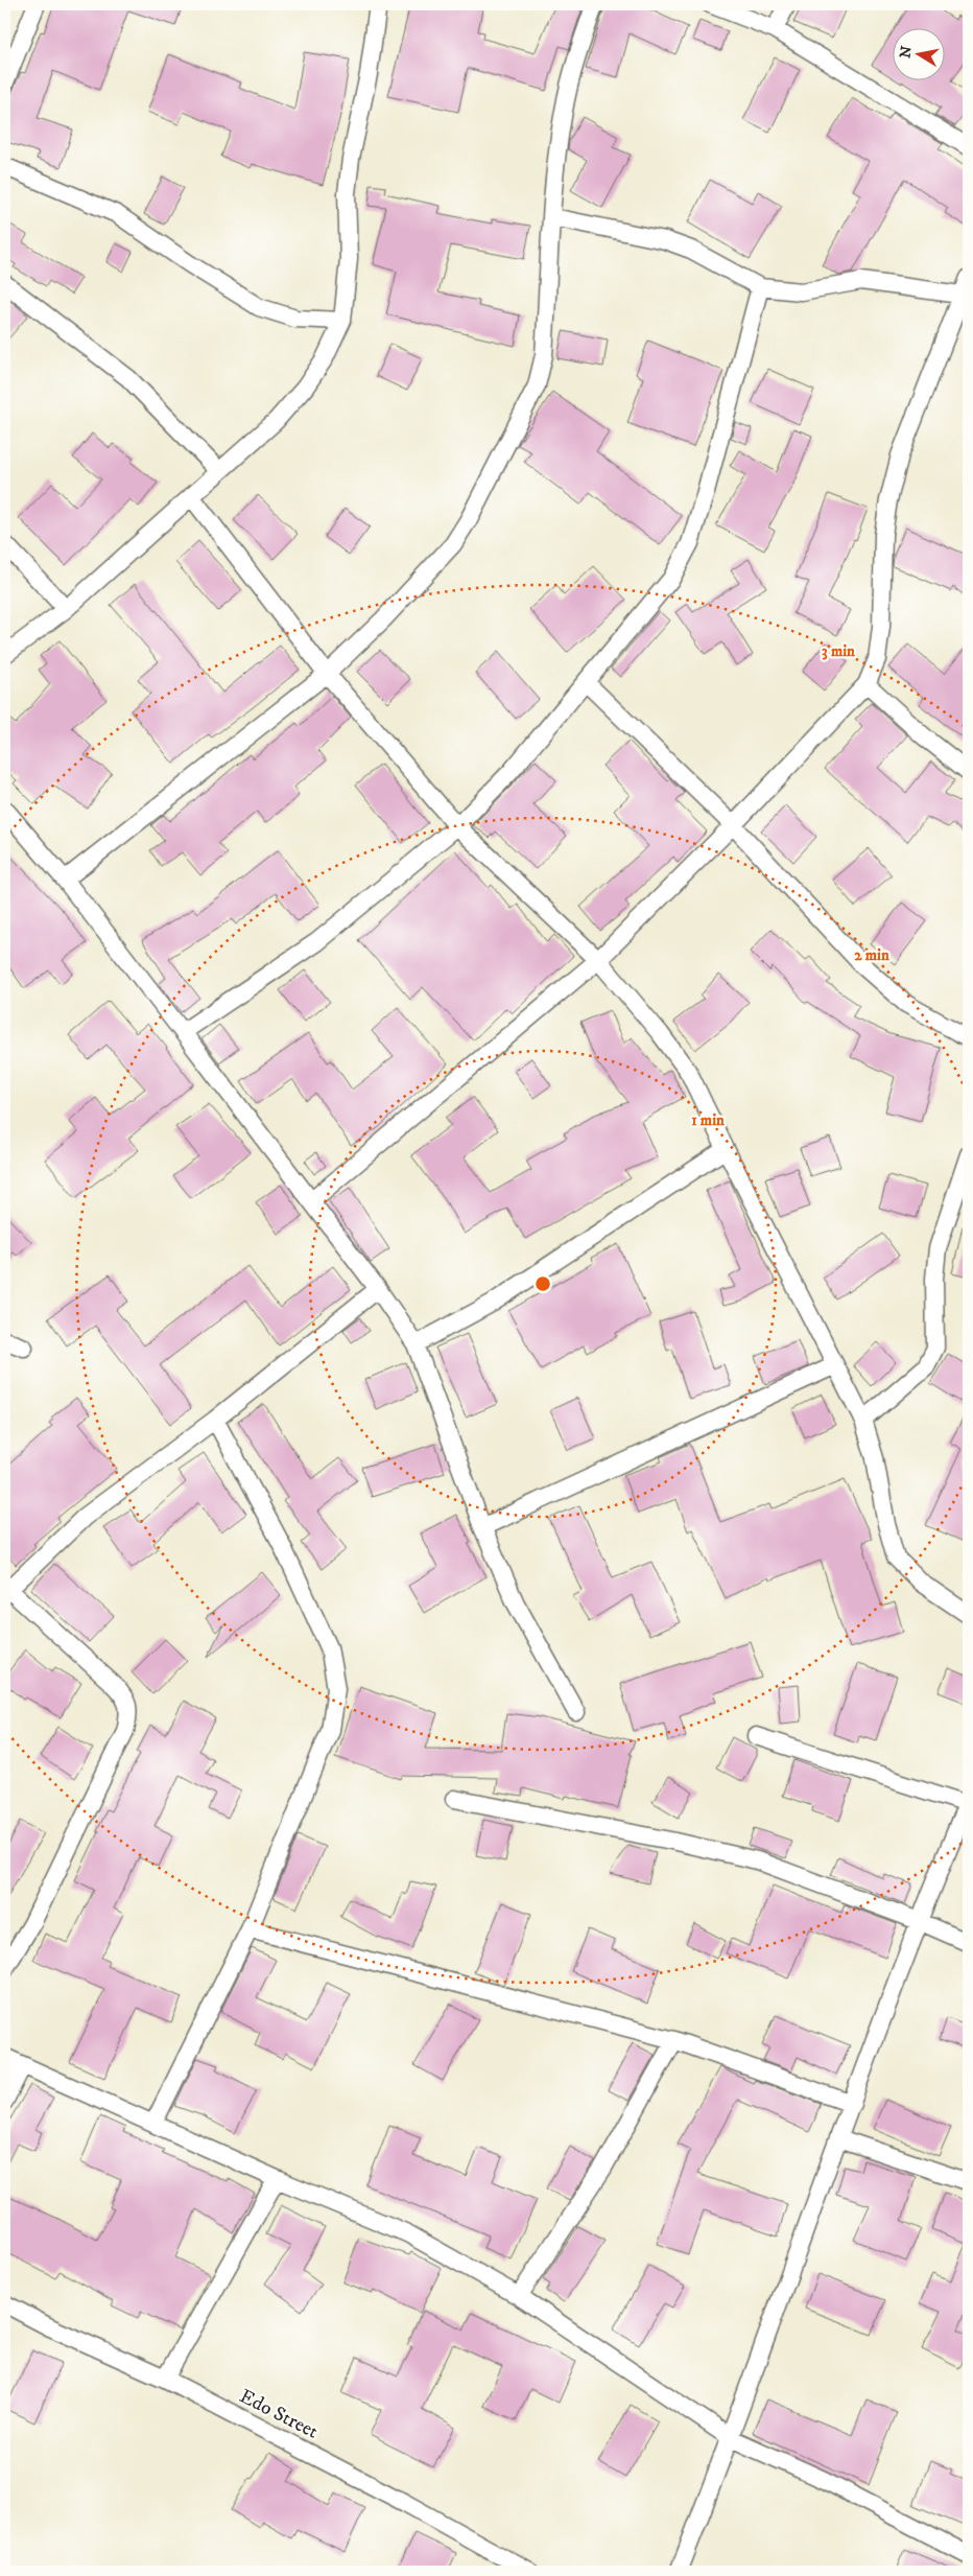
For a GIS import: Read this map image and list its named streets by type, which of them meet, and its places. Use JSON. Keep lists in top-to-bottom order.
{
  "streets": {
    "street": ["Edo Street"]
  },
  "north": "left",
  "rings": ["3 min", "2 min", "1 min"]
}
